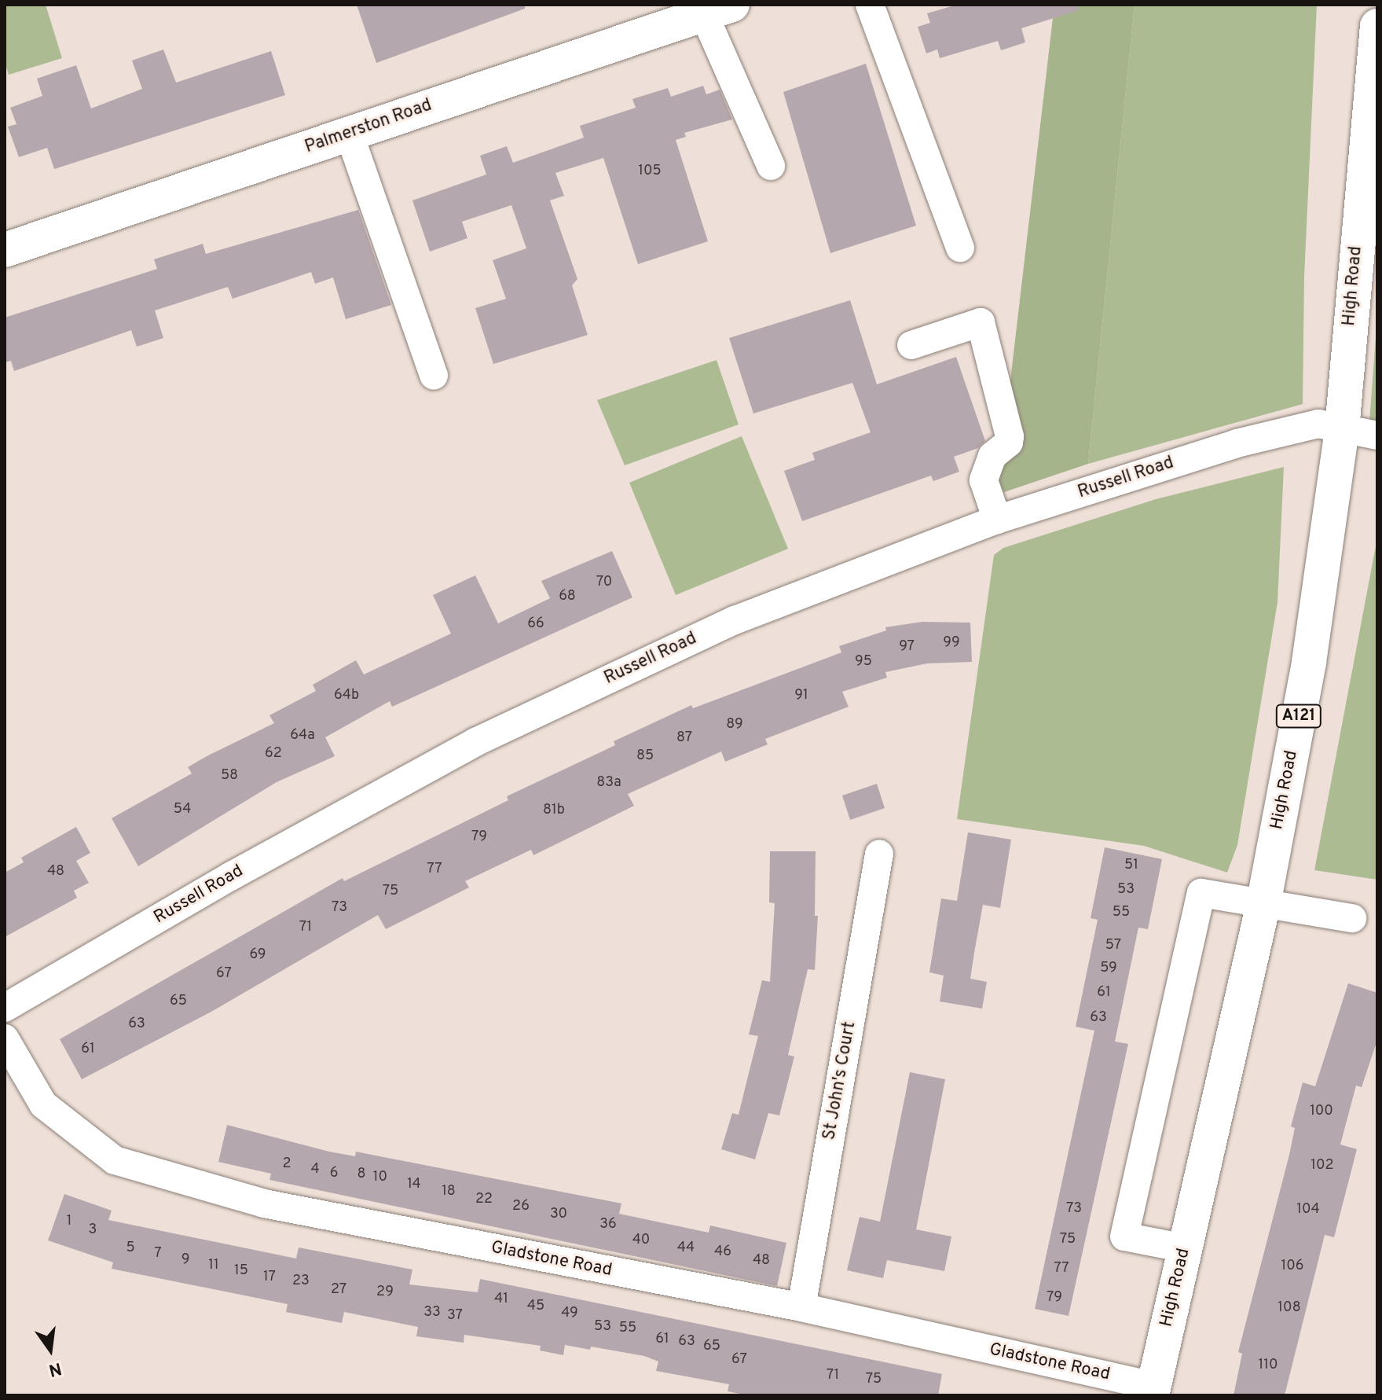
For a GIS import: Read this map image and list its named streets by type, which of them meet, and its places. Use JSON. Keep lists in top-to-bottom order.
{
  "streets": {
    "main road": ["Palmerston Road", "High Road", "A121"],
    "street": ["Russell Road", "St John's Court", "Gladstone Road"]
  },
  "crossings": [
    ["High Road", "Russell Road"],
    ["High Road", "Gladstone Road"],
    ["St John's Court", "Gladstone Road"]
  ],
  "house_numbers": [
    "105",
    "70",
    "68",
    "66",
    "99",
    "97",
    "95",
    "64b",
    "91",
    "89",
    "64a",
    "87",
    "62",
    "85",
    "58",
    "83a",
    "54",
    "81b",
    "79",
    "51",
    "77",
    "48",
    "53",
    "75",
    "73",
    "55",
    "71",
    "57",
    "69",
    "59",
    "67",
    "61",
    "65",
    "63",
    "63",
    "61",
    "100",
    "2",
    "102",
    "4",
    "6",
    "8",
    "10",
    "14",
    "18",
    "22",
    "26",
    "73",
    "104",
    "30",
    "1",
    "36",
    "3",
    "75",
    "40",
    "5",
    "44",
    "46",
    "7",
    "9",
    "48",
    "11",
    "106",
    "77",
    "15",
    "17",
    "23",
    "27",
    "29",
    "79",
    "41",
    "45",
    "108",
    "33",
    "49",
    "37",
    "53",
    "55",
    "61",
    "63",
    "65",
    "67",
    "110",
    "71",
    "75"
  ],
  "north": "bottom"
}
